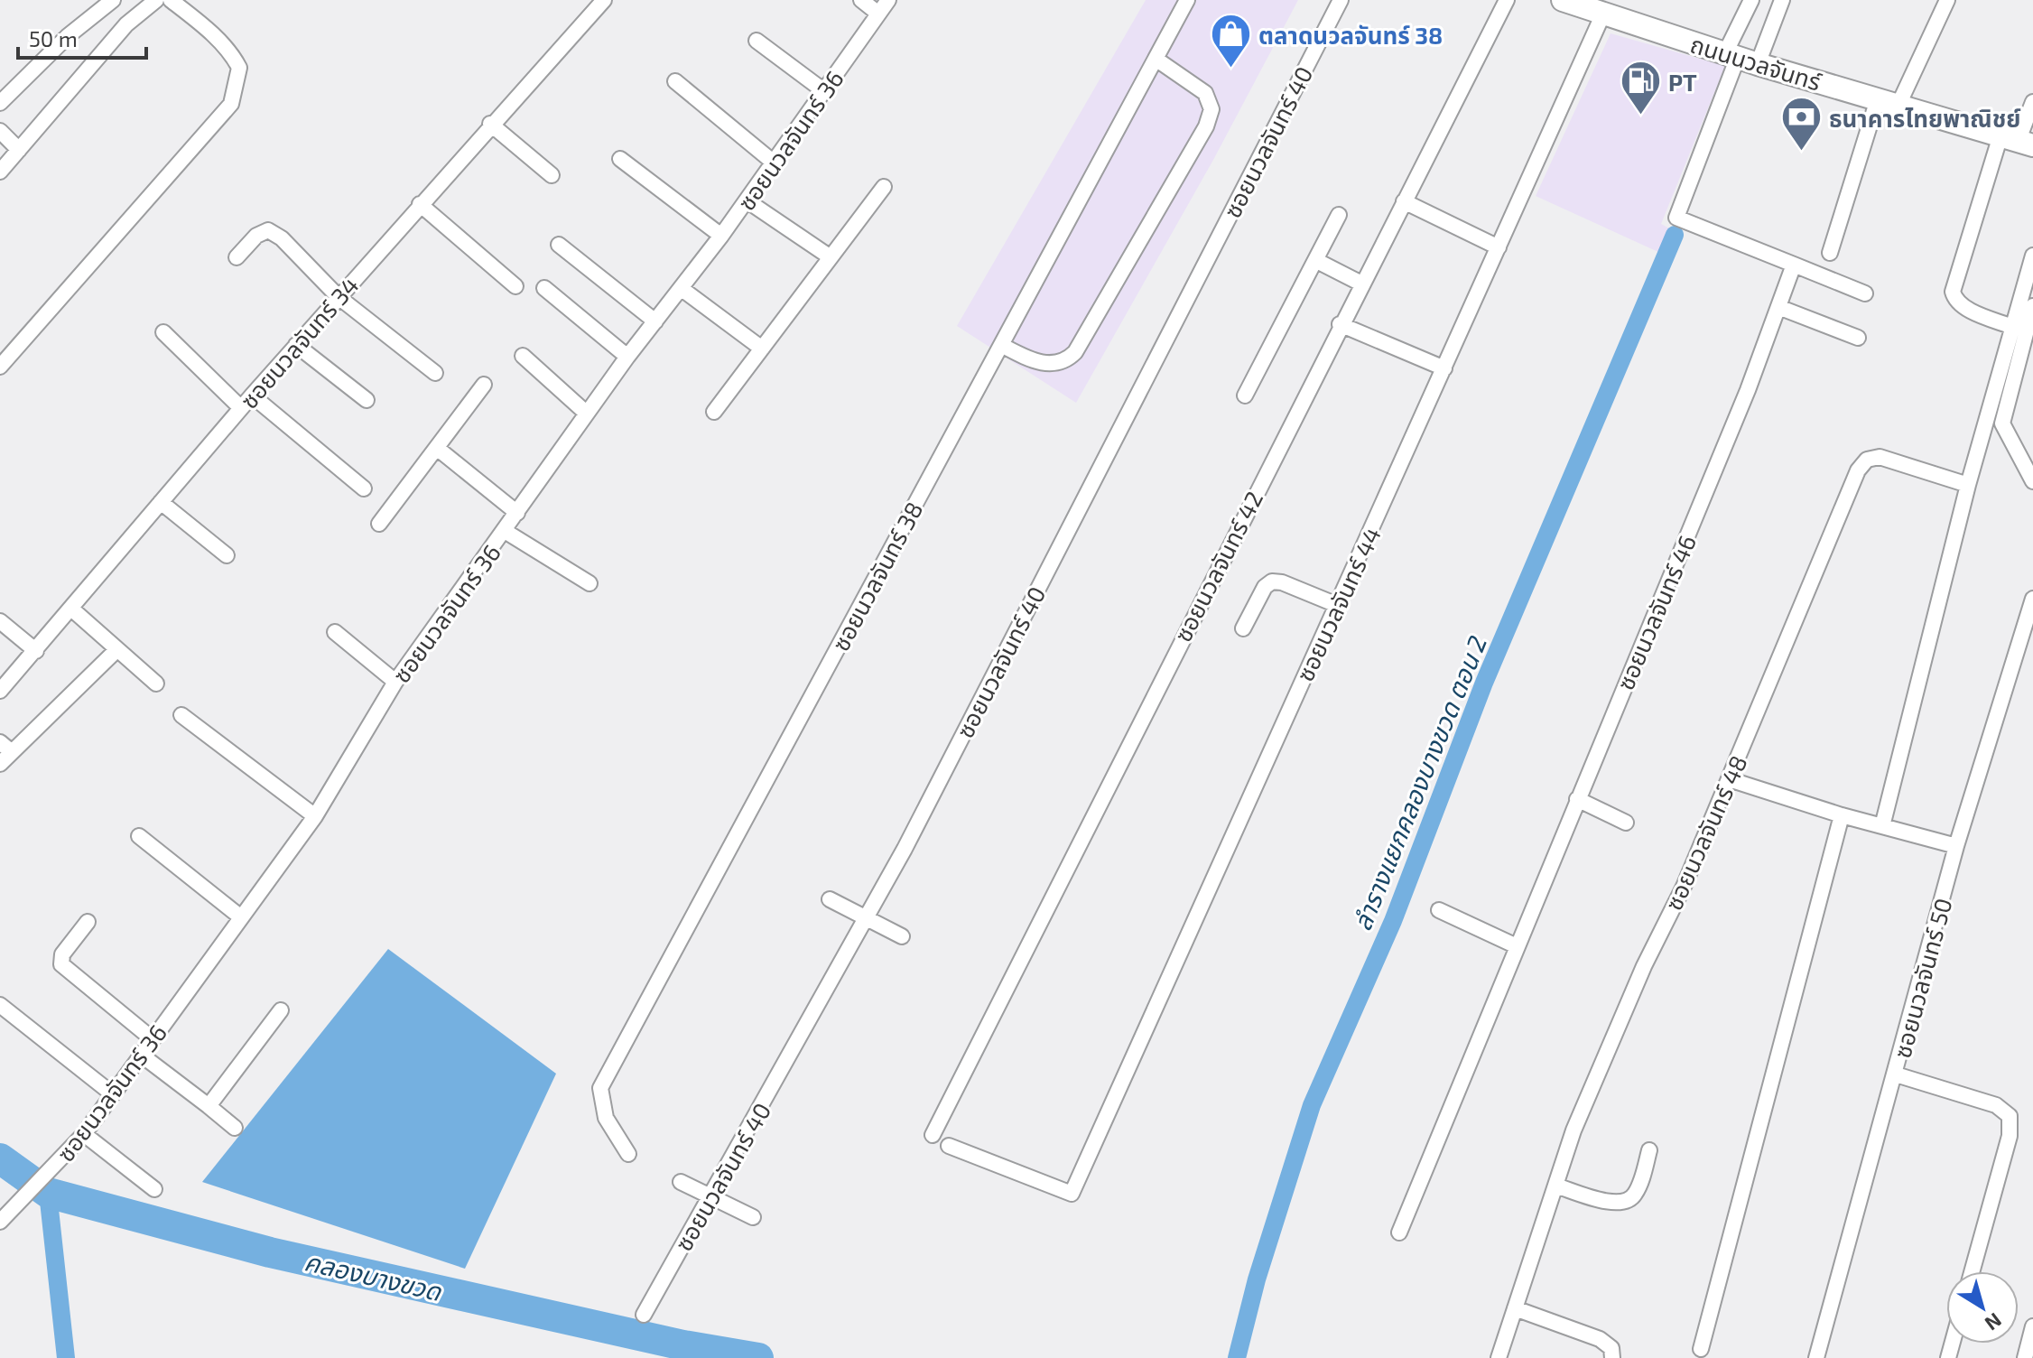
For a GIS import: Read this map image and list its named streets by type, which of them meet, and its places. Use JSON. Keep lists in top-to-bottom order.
{
  "streets": {
    "main road": ["ถนนนวลจันทร์"],
    "street": [
      "ซอยนวลจันทร์ 36",
      "ซอยนวลจันทร์ 40",
      "ซอยนวลจันทร์ 34",
      "ซอยนวลจันทร์ 42",
      "ซอยนวลจันทร์ 38",
      "ซอยนวลจันทร์ 44",
      "ซอยนวลจันทร์ 46",
      "ซอยนวลจันทร์ 48",
      "ซอยนวลจันทร์ 50"
    ]
  },
  "crossings": [
    ["ถนนนวลจันทร์", "ซอยนวลจันทร์ 44"]
  ],
  "water": ["ลำรางแยกคลองบางขวด ตอน 2", "คลองบางขวด"],
  "places": {
    "shop": ["ตลาดนวลจันทร์ 38"],
    "fuel station": ["PT"],
    "bank": ["ธนาคารไทยพาณิชย์"]
  },
  "scale_bar": "50 m",
  "north": "bottom right"
}
